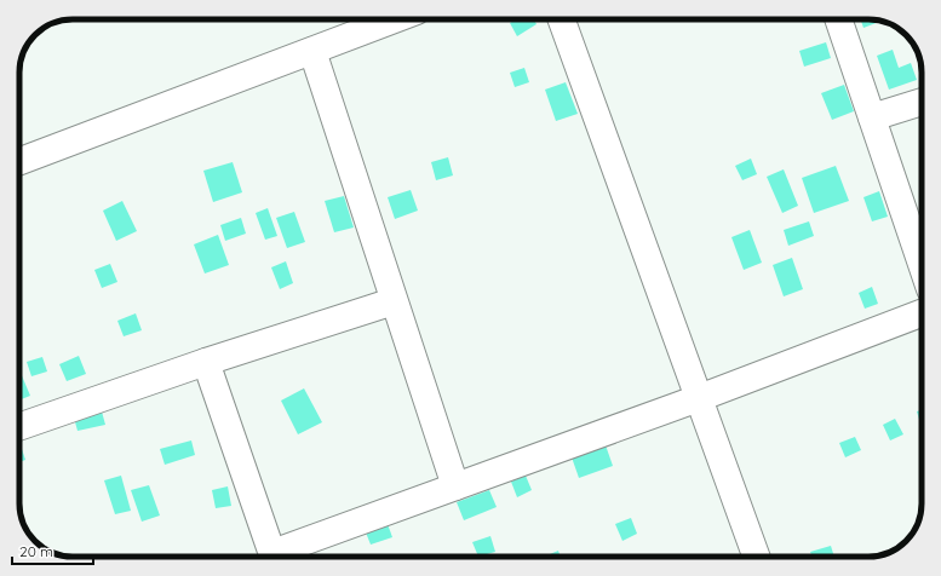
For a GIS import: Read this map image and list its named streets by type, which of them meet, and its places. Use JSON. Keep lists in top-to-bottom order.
{
  "scale_bar": "20 m"
}
